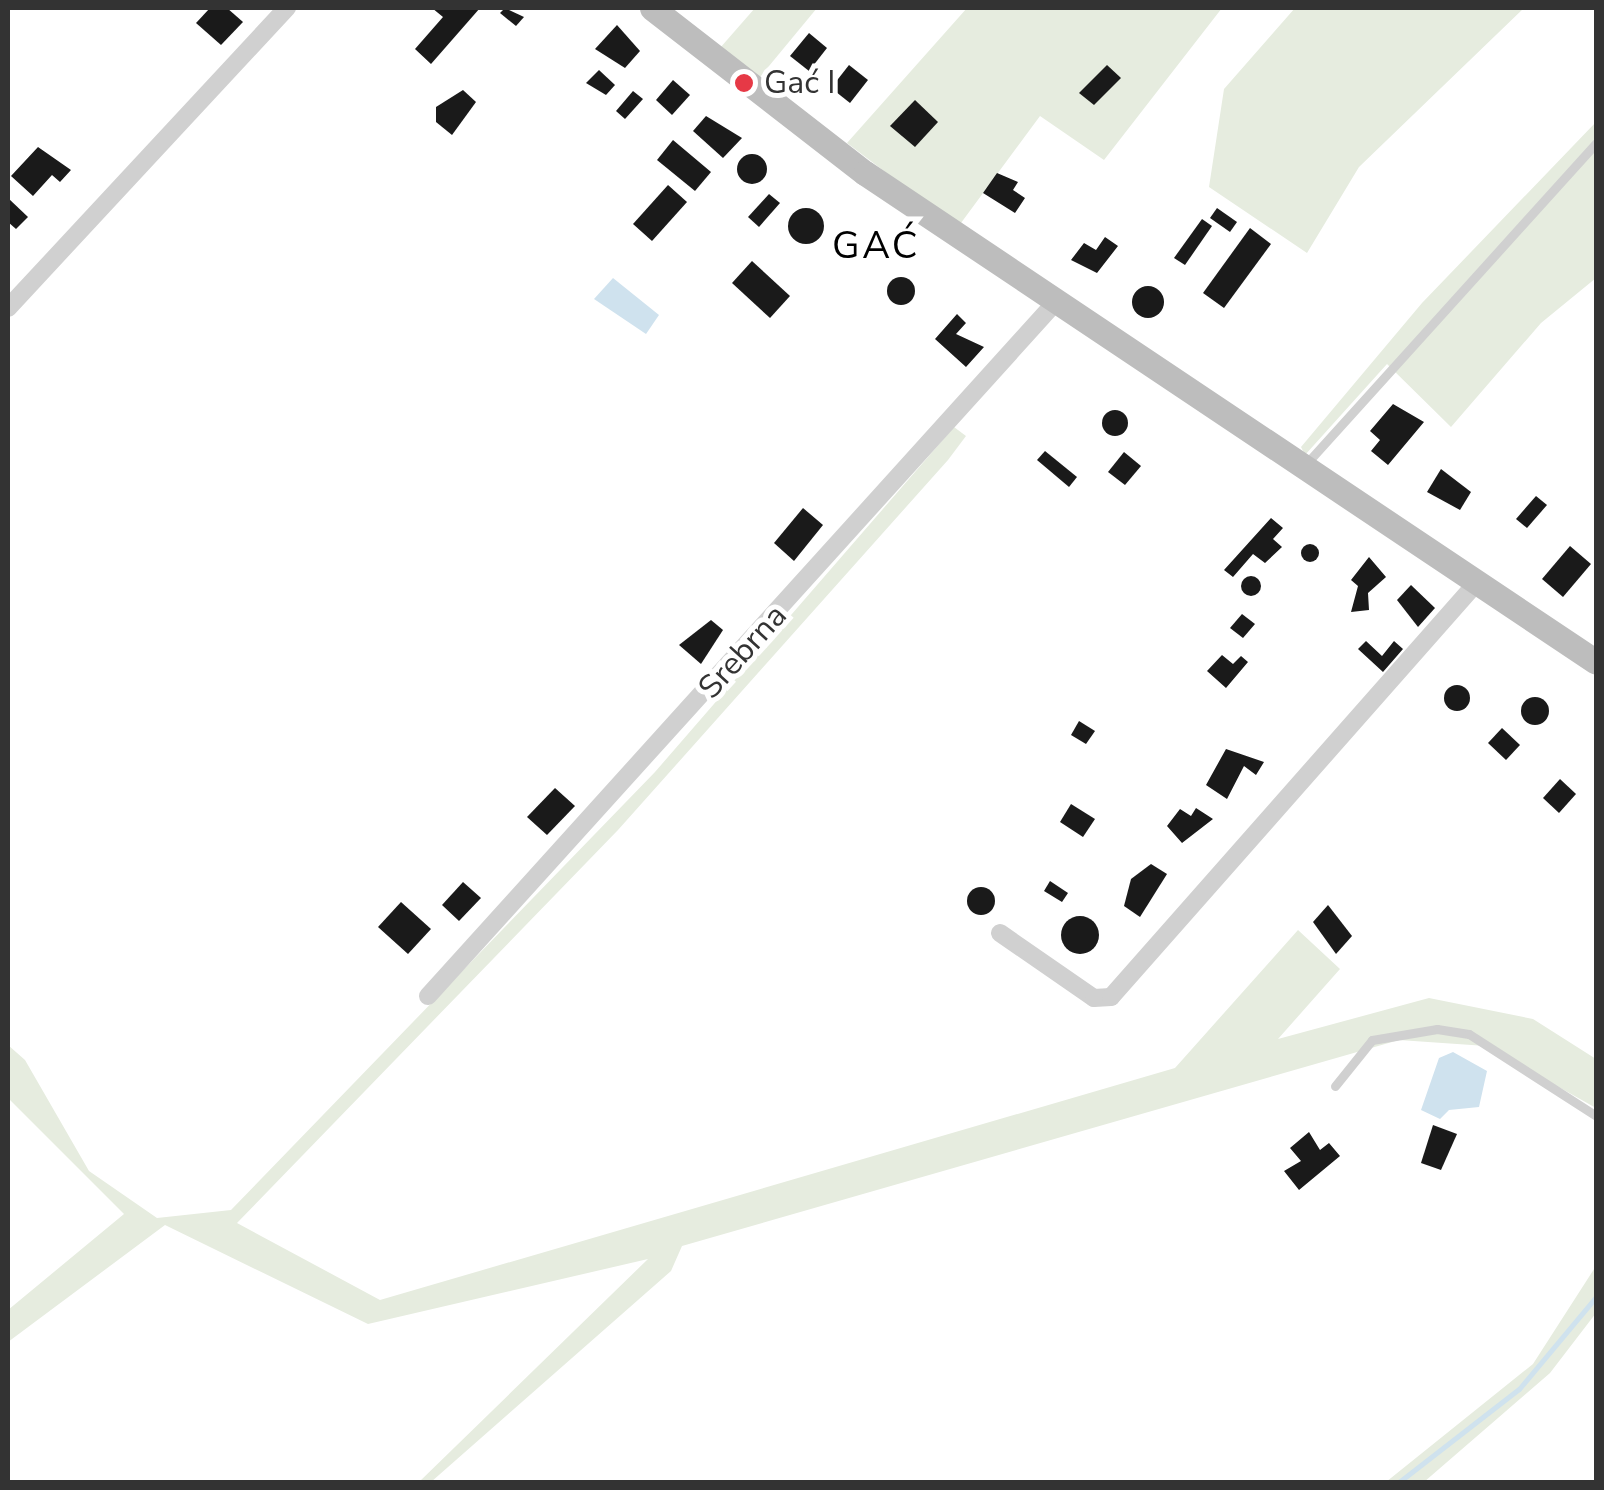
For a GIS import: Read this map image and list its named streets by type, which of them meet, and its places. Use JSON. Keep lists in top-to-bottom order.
{
  "streets": {
    "street": ["Srebrna"]
  },
  "districts": ["GAĆ"],
  "places": ["Gać I"]
}
